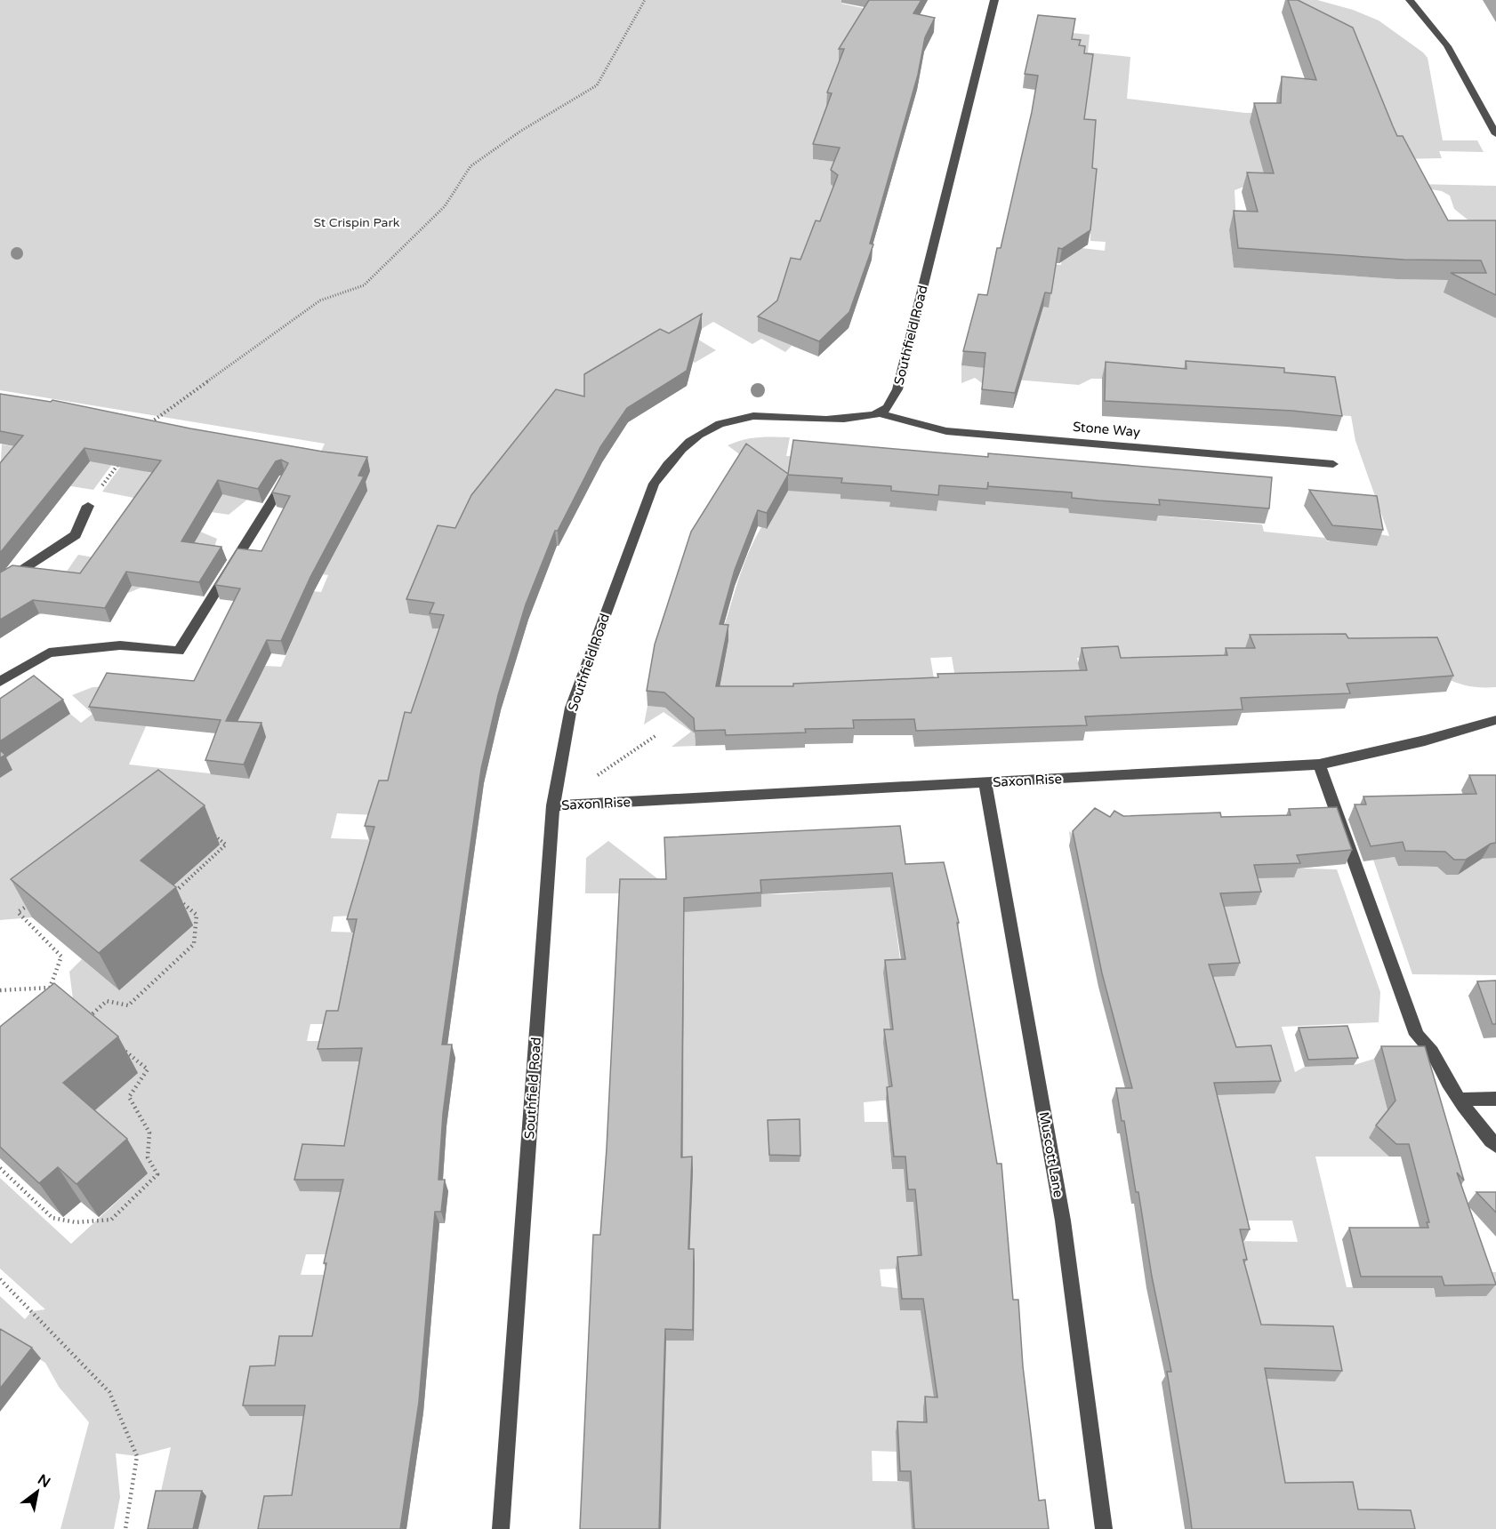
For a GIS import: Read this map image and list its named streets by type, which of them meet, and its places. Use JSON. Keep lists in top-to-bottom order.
{
  "streets": {
    "street": [
      "Southfield Road",
      "Stone Way",
      "Saxon Rise",
      "Muscott Lane"
    ]
  },
  "crossings": [
    ["Southfield Road", "Stone Way"],
    ["Southfield Road", "Saxon Rise"],
    ["Saxon Rise", "Muscott Lane"]
  ],
  "parks": ["St Crispin Park"],
  "north": "top right"
}
